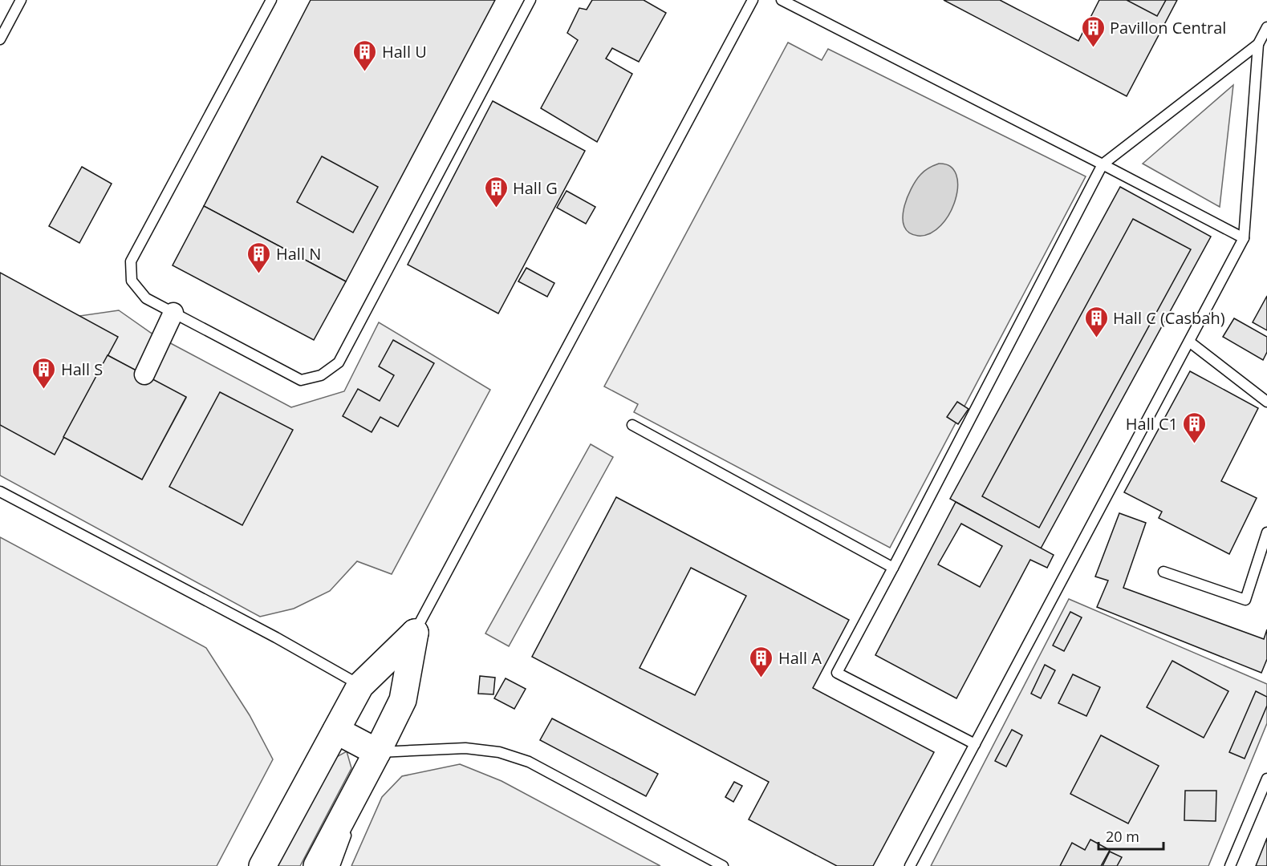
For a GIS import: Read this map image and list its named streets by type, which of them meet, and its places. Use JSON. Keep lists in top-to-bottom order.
{
  "places": {
    "building": [
      "Pavillon Central",
      "Hall U",
      "Hall G",
      "Hall N",
      "Hall C (Casbah)",
      "Hall S",
      "Hall C1",
      "Hall A"
    ]
  },
  "scale_bar": "20 m"
}
